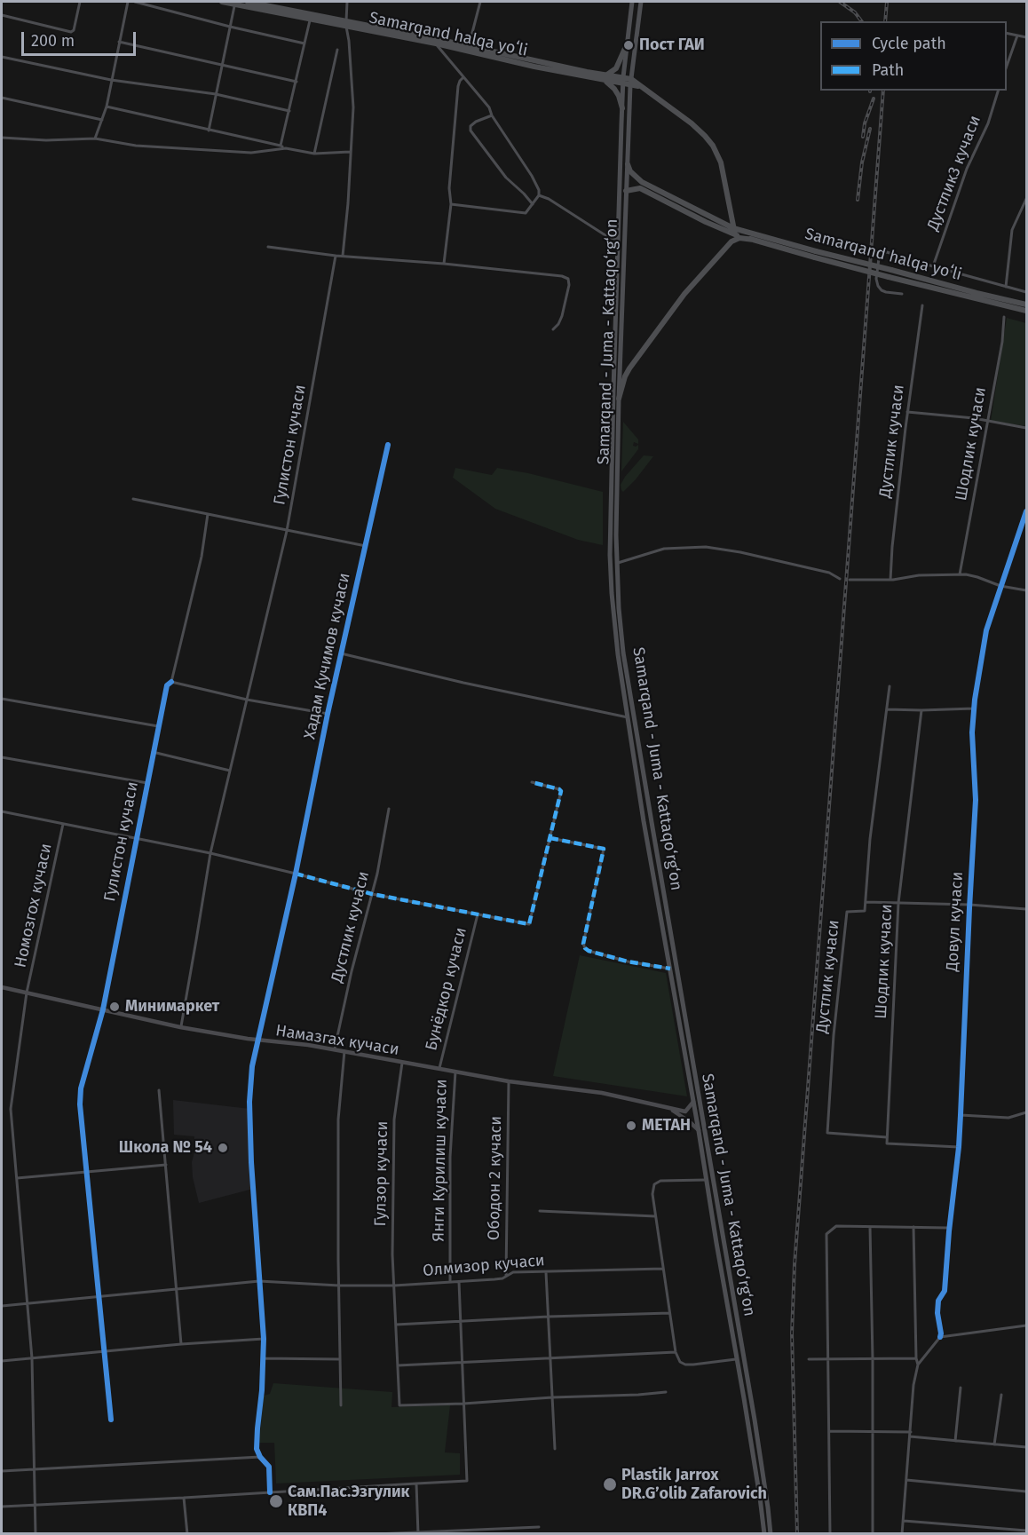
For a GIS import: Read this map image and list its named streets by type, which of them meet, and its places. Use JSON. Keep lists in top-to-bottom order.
{
  "streets": {
    "highway": ["Samarqand halqa yoʻli"],
    "main road": ["Samarqand - Juma - Kattaqo‘rg‘on"],
    "street": [
      "Дустлик3 кучаси",
      "Дустлик кучаси",
      "Шодлик кучаси",
      "Гулистон кучаси",
      "Хадам Кучимов кучаси",
      "Номозгох кучаси",
      "Довул кучаси",
      "Бунёдкор кучаси",
      "Намазгах кучаси",
      "Янги Курилиш кучаси",
      "Гулзор кучаси",
      "Ободон 2 кучаси",
      "Олмизор кучаси"
    ]
  },
  "crossings": [
    ["Samarqand halqa yoʻli", "Samarqand - Juma - Kattaqo‘rg‘on"],
    ["Дустлик кучаси", "Шодлик кучаси"],
    ["Дустлик кучаси", "Намазгах кучаси"],
    ["Гулистон кучаси", "Намазгах кучаси"],
    ["Гулистон кучаси", "Олмизор кучаси"],
    ["Хадам Кучимов кучаси", "Намазгах кучаси"],
    ["Хадам Кучимов кучаси", "Олмизор кучаси"],
    ["Номозгох кучаси", "Намазгах кучаси"],
    ["Номозгох кучаси", "Олмизор кучаси"],
    ["Бунёдкор кучаси", "Намазгах кучаси"],
    ["Намазгах кучаси", "Янги Курилиш кучаси"],
    ["Намазгах кучаси", "Гулзор кучаси"],
    ["Намазгах кучаси", "Ободон 2 кучаси"],
    ["Янги Курилиш кучаси", "Олмизор кучаси"],
    ["Гулзор кучаси", "Олмизор кучаси"],
    ["Ободон 2 кучаси", "Олмизор кучаси"]
  ],
  "places": [
    "Пост ГАИ",
    "Минимаркет",
    "МЕТАН",
    "Школа № 54",
    "Plastik Jarrox DR.G’olib Zafarovich",
    "Сам.Пас.Эзгулик КВП4"
  ],
  "legend": ["Cycle path", "Path"],
  "scale_bar": "200 m"
}
